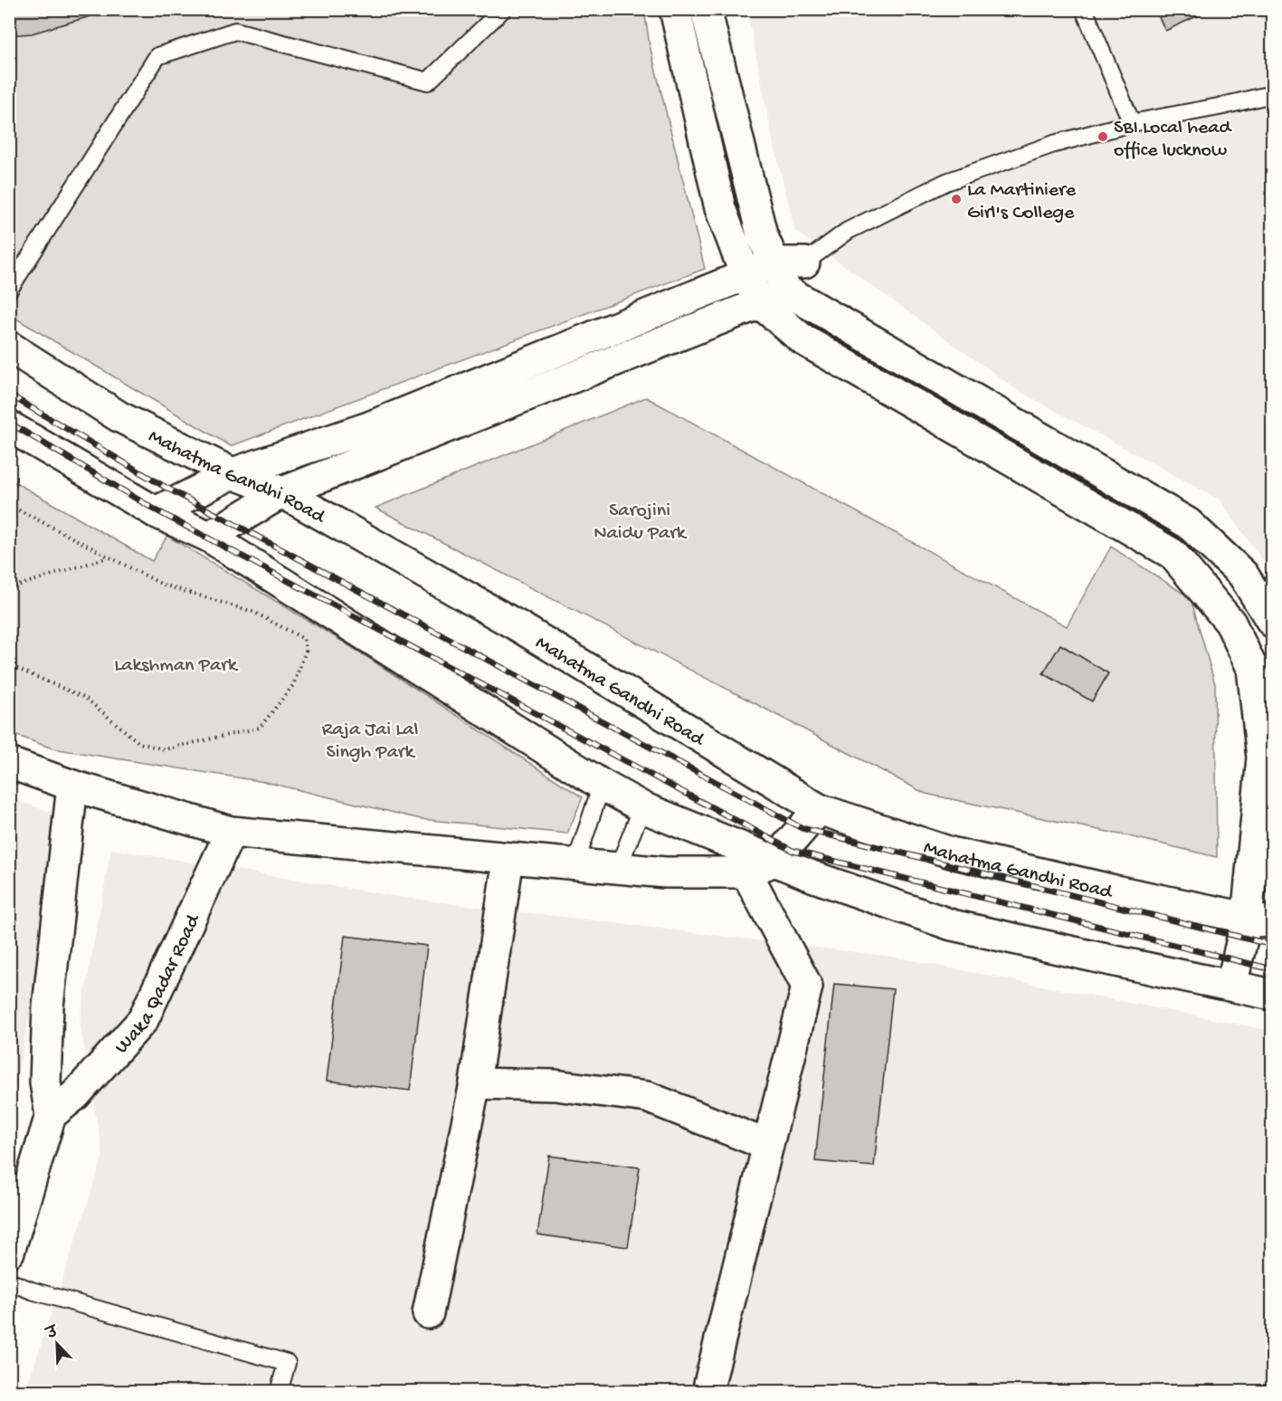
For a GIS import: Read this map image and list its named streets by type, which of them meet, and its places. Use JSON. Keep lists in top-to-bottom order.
{
  "streets": {
    "street": ["Mahatma Gandhi Road", "Waka Qadar Road"]
  },
  "parks": ["Sarojini Naidu Park", "Lakshman Park", "Raja Jai Lal Singh Park"],
  "places": ["SBI Local head office lucknow", "La Martiniere Girl's College"],
  "north": "top left"
}
